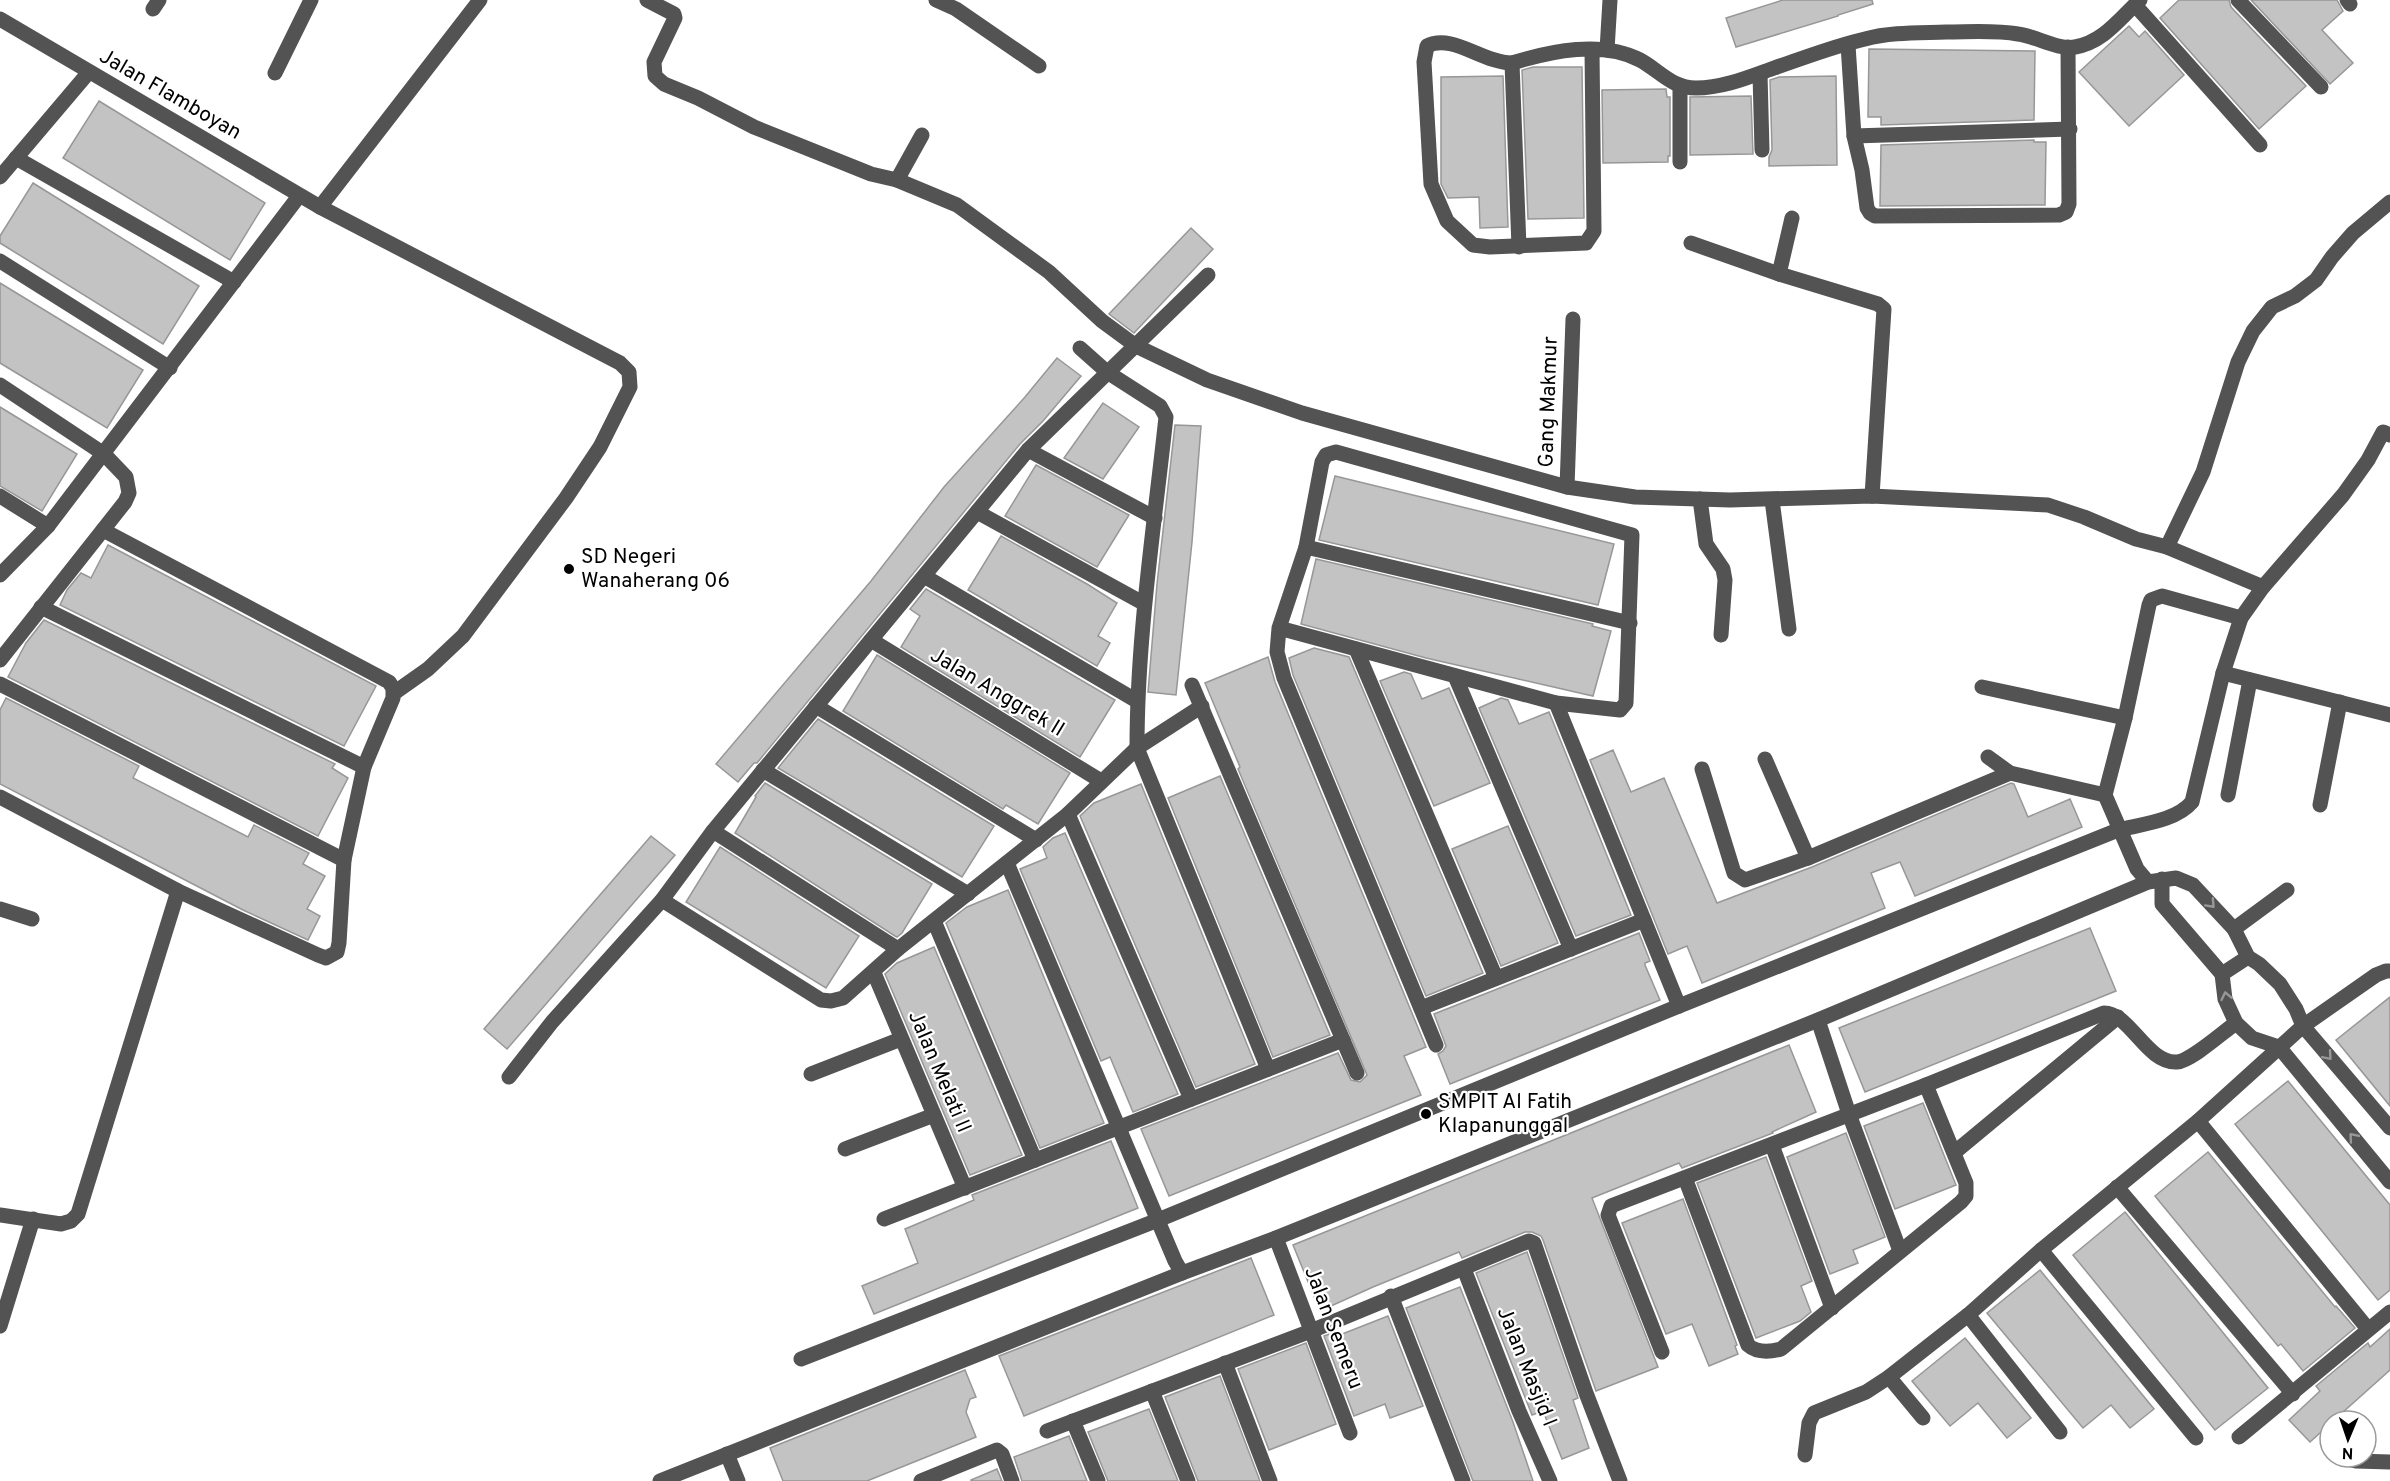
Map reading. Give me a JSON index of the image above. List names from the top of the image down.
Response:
{
  "streets": {
    "street": [
      "Jalan Flamboyan",
      "Gang Makmur",
      "Jalan Anggrek II",
      "Jalan Melati II",
      "Jalan Semeru",
      "Jalan Masjid I"
    ]
  },
  "places": ["SD Negeri Wanaherang 06", "SMPIT Al Fatih Klapanunggal"],
  "north": "bottom"
}
